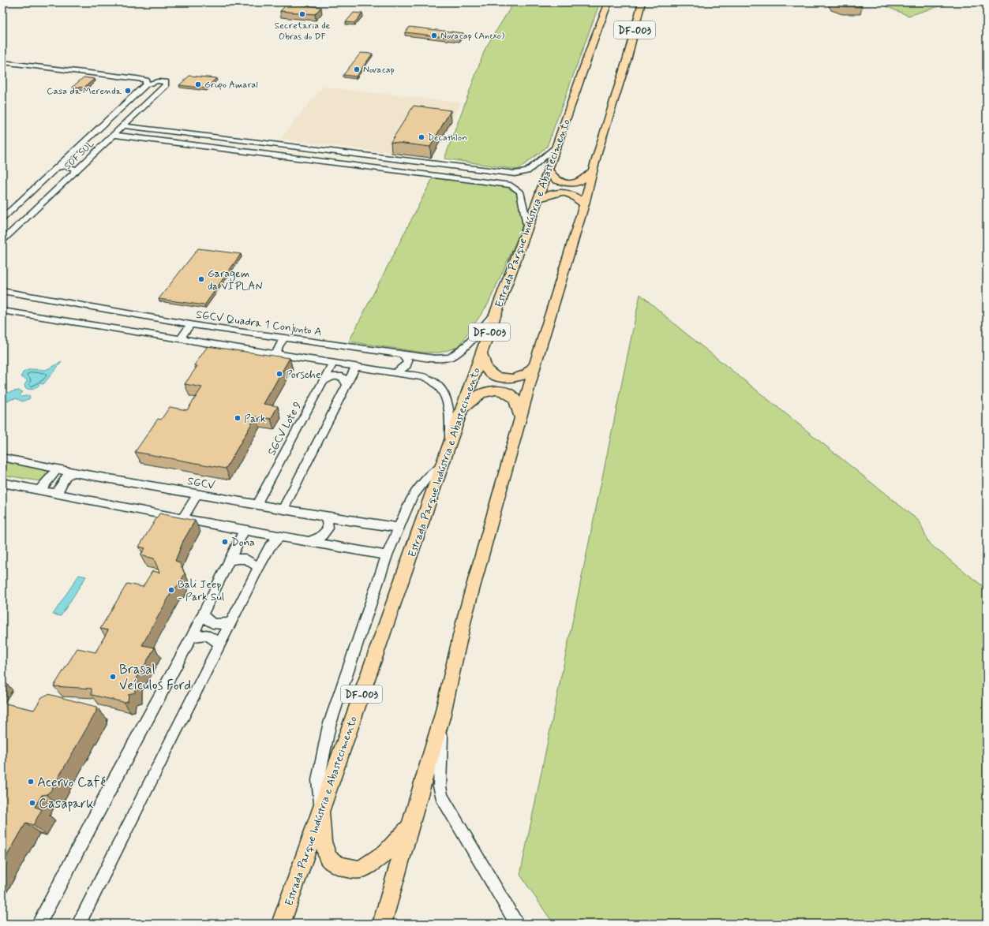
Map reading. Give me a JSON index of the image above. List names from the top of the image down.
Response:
{
  "streets": {
    "highway": ["DF-003", "Estrada Parque Indústria e Abastecimento"],
    "street": [
      "SOF SUL",
      "SGCV Quadra 1 Conjunto A",
      "SGCV Lote 9",
      "SGCV"
    ]
  },
  "crossings": [
    ["Estrada Parque Indústria e Abastecimento", "SGCV Quadra 1 Conjunto A"],
    ["SGCV Lote 9", "SGCV"]
  ],
  "places": [
    "Secretaria de Obras do DF",
    "Novacap (Anexo)",
    "Novacap",
    "Grupo Amaral",
    "Casa da Merenda",
    "Decathlon",
    "Garagem da VIPLAN",
    "Porsche",
    "Park",
    "Dona",
    "Bali Jeep - Park Sul",
    "Brasal Veículos Ford",
    "Acervo Café",
    "Casapark"
  ]
}
